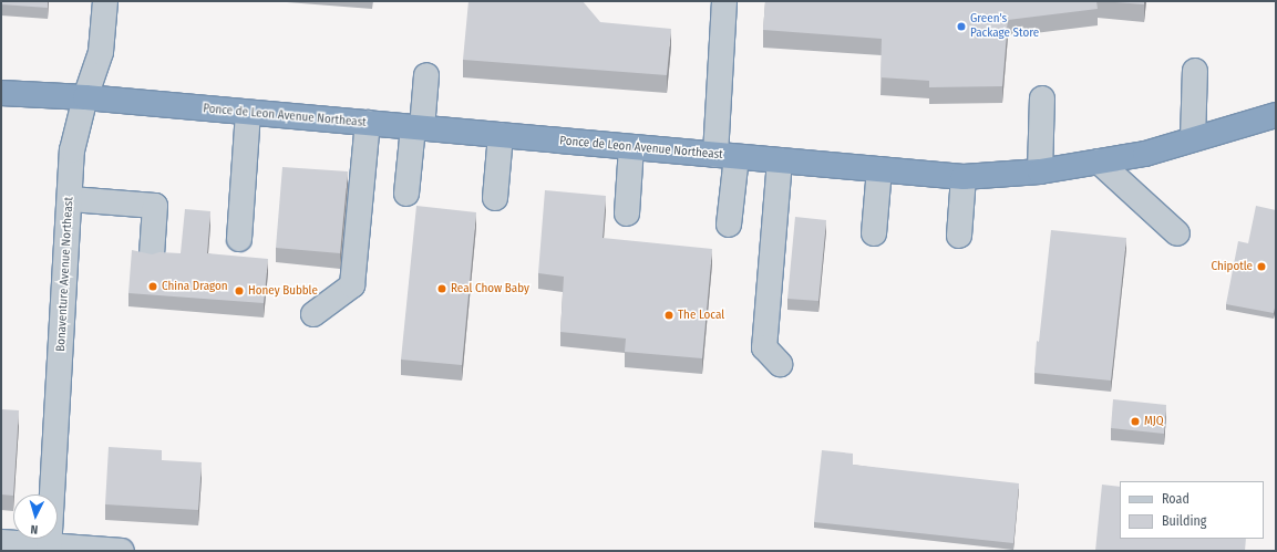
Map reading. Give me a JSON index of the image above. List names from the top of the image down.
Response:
{
  "streets": {
    "highway": ["Ponce de Leon Avenue Northeast"],
    "street": ["Bonaventure Avenue Northeast"]
  },
  "crossings": [
    ["Ponce de Leon Avenue Northeast", "Bonaventure Avenue Northeast"]
  ],
  "places": [
    "Green's Package Store",
    "Chipotle",
    "China Dragon",
    "Real Chow Baby",
    "Honey Bubble",
    "The Local",
    "MJQ"
  ],
  "legend": ["Road", "Building"],
  "north": "bottom"
}
